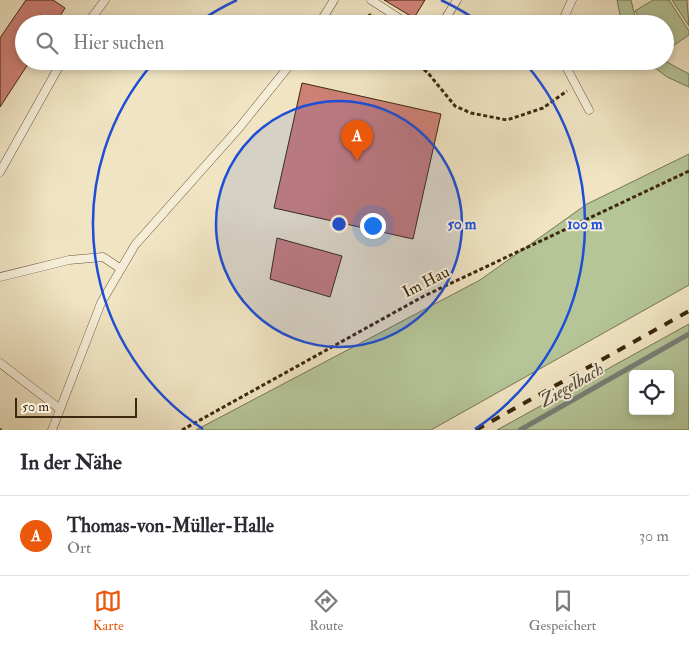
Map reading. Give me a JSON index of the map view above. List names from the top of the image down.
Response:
{
  "streets": {
    "path": ["Im Hau"]
  },
  "water": ["Ziegelbach"],
  "scale_bar": "50 m",
  "page": {
    "search": "Hier suchen",
    "pins": "A",
    "scale": "50 m",
    "heading": "In der Nähe",
    "list": [
      {
        "mark": "A",
        "name": "Thomas-von-Müller-Halle",
        "note": "Ort",
        "value": "30 m"
      }
    ],
    "nav": ["Karte", "Route", "Gespeichert"]
  },
  "rings": ["50 m", "100 m"]
}
